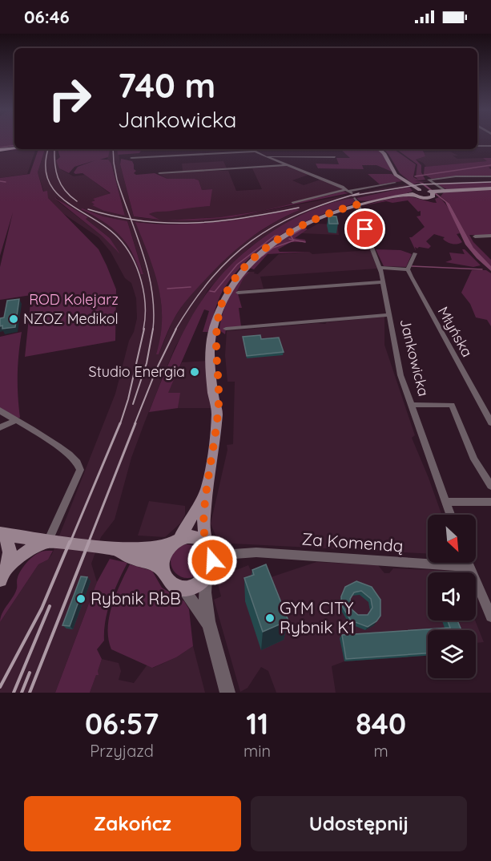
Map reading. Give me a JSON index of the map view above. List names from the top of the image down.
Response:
{
  "streets": {
    "street": ["Młyńska", "Jankowicka", "Za Komendą"]
  },
  "parks": ["ROD Kolejarz"],
  "places": [
    "NZOZ Medikol",
    "Studio Energia",
    "Rybnik RbB",
    "GYM CITY Rybnik K1"
  ],
  "north": "bottom right",
  "page": {
    "status": "06:46",
    "turn": ["740 m", "Jankowicka"],
    "eta": [
      "06:57",
      "Przyjazd",
      "11",
      "min",
      "840",
      "m"
    ],
    "buttons": ["Zakończ", "Udostępnij"]
  }
}
